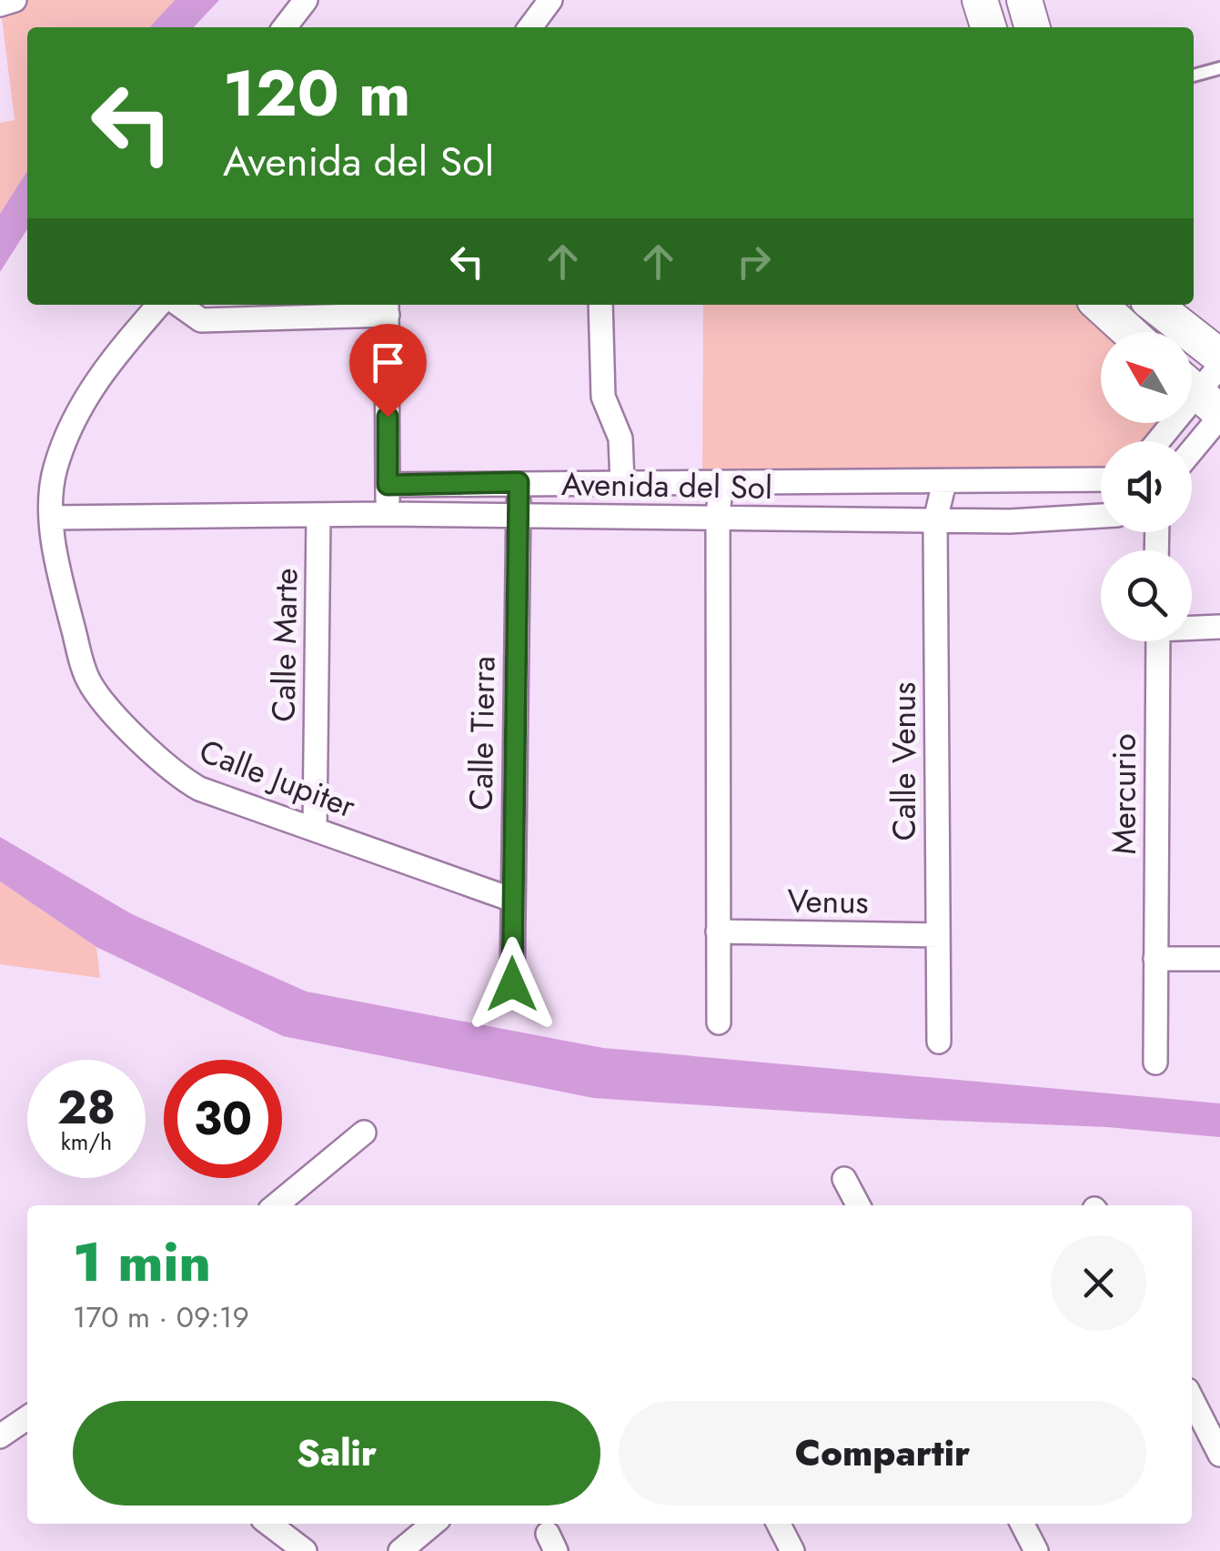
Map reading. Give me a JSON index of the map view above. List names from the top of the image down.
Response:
{
  "streets": {
    "street": [
      "Avenida del Sol",
      "Calle Marte",
      "Calle Tierra",
      "Calle Venus",
      "Calle Jupiter",
      "Mercurio",
      "Venus"
    ]
  },
  "crossings": [
    ["Avenida del Sol", "Calle Marte"],
    ["Avenida del Sol", "Calle Tierra"],
    ["Avenida del Sol", "Calle Venus"],
    ["Avenida del Sol", "Calle Jupiter"],
    ["Calle Marte", "Calle Jupiter"],
    ["Calle Tierra", "Calle Jupiter"],
    ["Calle Venus", "Venus"]
  ],
  "north": "top left",
  "page": {
    "turn": ["120 m", "Avenida del Sol"],
    "speed": "28 km/h",
    "limit": "30",
    "heading": ["1 min", "170 m · 09:19"],
    "buttons": ["Salir", "Compartir"]
  }
}
